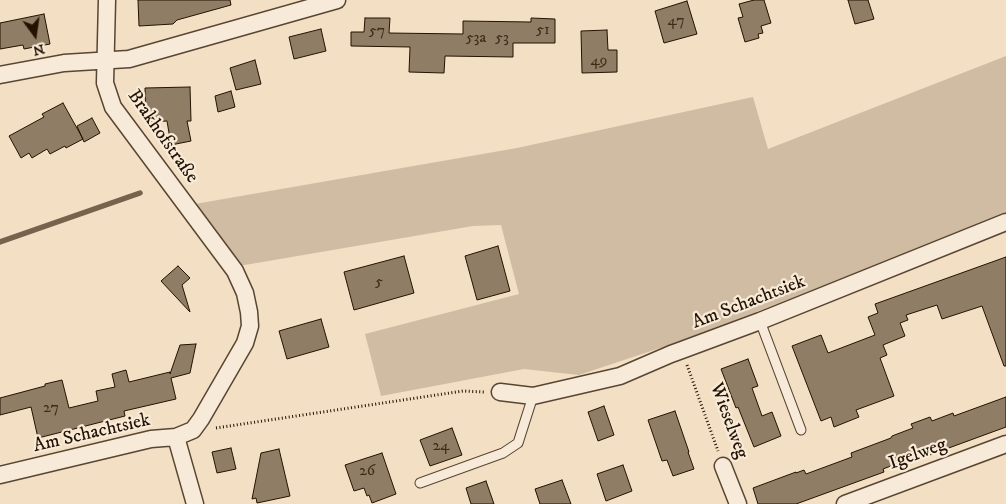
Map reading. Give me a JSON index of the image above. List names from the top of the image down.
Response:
{
  "streets": {
    "street": [
      "Brakhofstraße",
      "Am Schachtsiek",
      "Wieselweg",
      "Igelweg"
    ]
  },
  "crossings": [
    ["Brakhofstraße", "Am Schachtsiek"],
    ["Am Schachtsiek", "Wieselweg"]
  ],
  "house_numbers": [
    "47",
    "51",
    "57",
    "53a",
    "53",
    "49",
    "5",
    "27",
    "24",
    "26"
  ],
  "north": "bottom"
}
